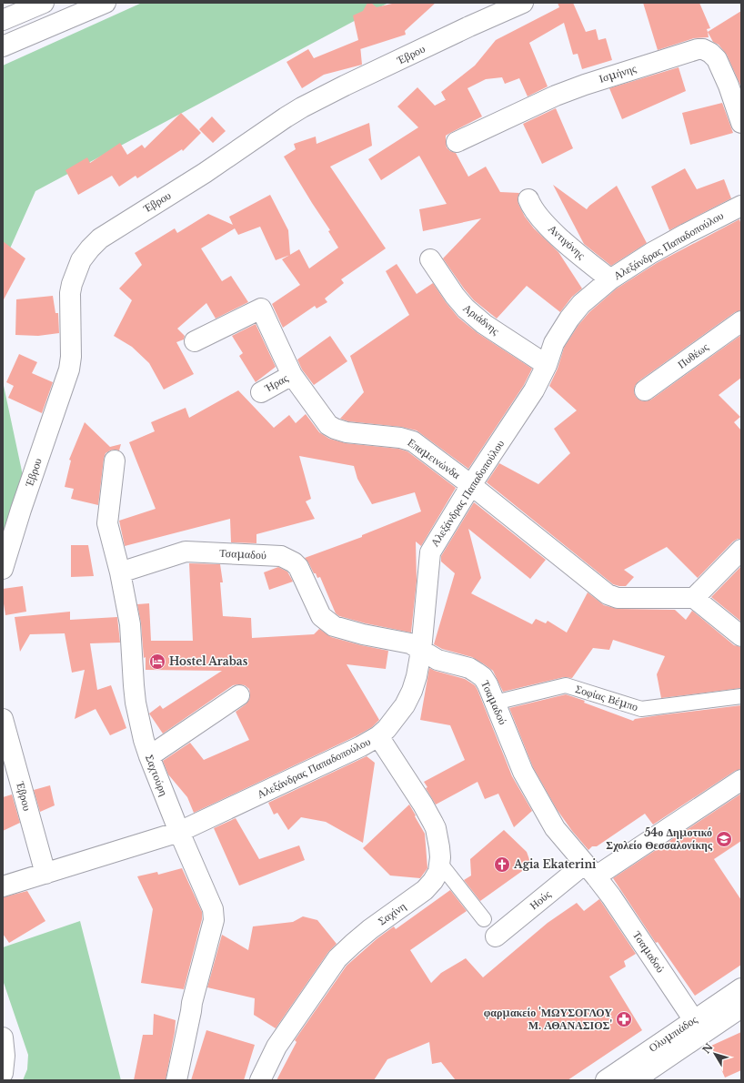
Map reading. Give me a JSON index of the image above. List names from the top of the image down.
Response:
{
  "streets": {
    "street": [
      "Έβρου",
      "Ισμήνης",
      "Αντιγόνης",
      "Αλεξάνδρας Παπαδοπούλου",
      "Αριάδνης",
      "Πυθέως",
      "Ήρας",
      "Επαμεινώνδα",
      "Τσαμαδού",
      "Σοφίας Βέμπο",
      "Σαχτούρη",
      "Ηούς",
      "Σαχίνη",
      "Ολυμπιάδος"
    ]
  },
  "crossings": [
    ["Έβρου", "Αλεξάνδρας Παπαδοπούλου"],
    ["Αντιγόνης", "Αλεξάνδρας Παπαδοπούλου"],
    ["Αλεξάνδρας Παπαδοπούλου", "Αριάδνης"],
    ["Αλεξάνδρας Παπαδοπούλου", "Επαμεινώνδα"],
    ["Αλεξάνδρας Παπαδοπούλου", "Τσαμαδού"],
    ["Αλεξάνδρας Παπαδοπούλου", "Σαχτούρη"],
    ["Αλεξάνδρας Παπαδοπούλου", "Σαχίνη"],
    ["Ήρας", "Επαμεινώνδα"],
    ["Τσαμαδού", "Σοφίας Βέμπο"],
    ["Τσαμαδού", "Σαχτούρη"],
    ["Τσαμαδού", "Ηούς"],
    ["Τσαμαδού", "Ολυμπιάδος"]
  ],
  "places": {
    "hotel": ["Hostel Arabas"],
    "school or university": ["54ο Δημοτικό Σχολείο Θεσσαλονίκης"],
    "church": ["Agia Ekaterini"],
    "pharmacy": ["φαρμακείο 'ΜΩΥΣΟΓΛΟΥ Μ. ΑΘΑΝΑΣΙΟΣ'"]
  },
  "north": "top left"
}
